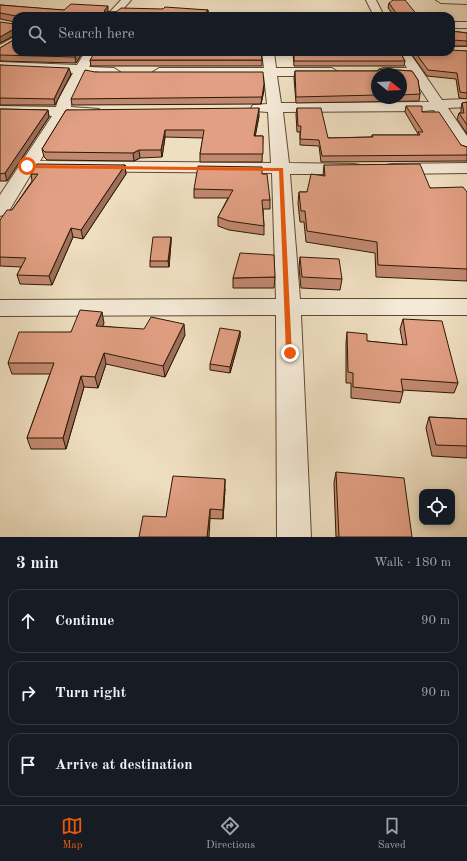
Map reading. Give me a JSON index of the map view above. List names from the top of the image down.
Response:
{
  "north": "right",
  "page": {
    "search": "Search here",
    "heading": ["3 min", "Walk · 180 m"],
    "list": [
      ["Continue", "90 m"],
      ["Turn right", "90 m"],
      "Arrive at destination"
    ],
    "nav": ["Map", "Directions", "Saved"]
  }
}
